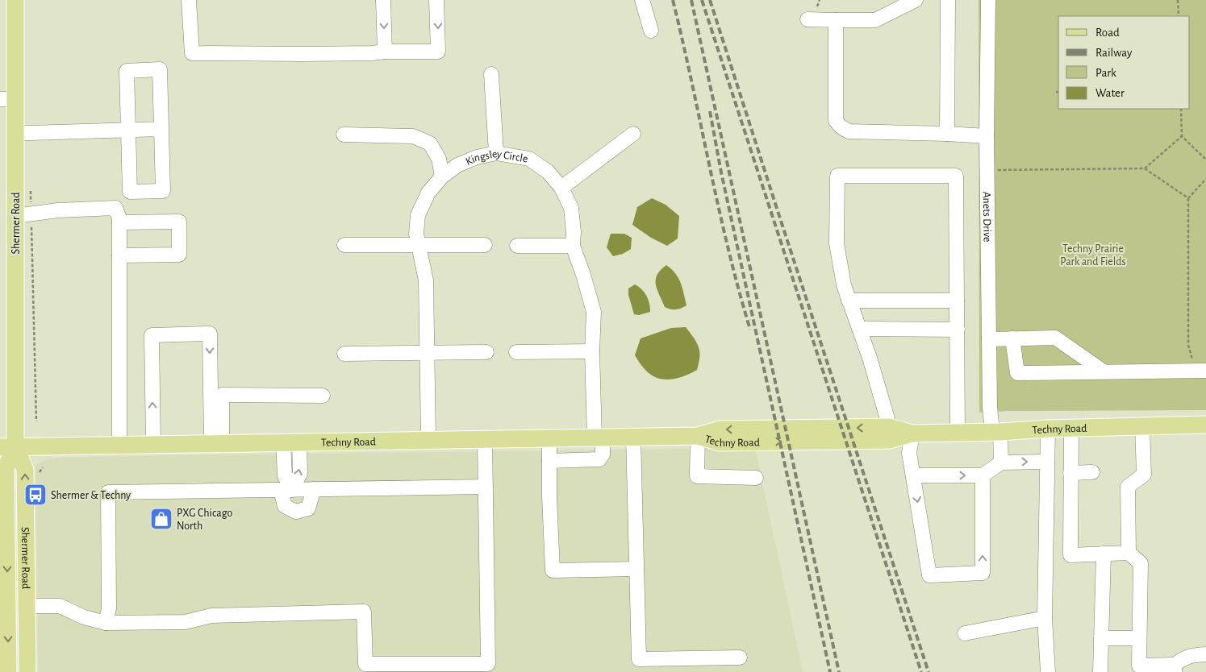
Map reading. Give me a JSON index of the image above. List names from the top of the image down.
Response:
{
  "streets": {
    "main road": ["Shermer Road", "Techny Road"],
    "street": ["Kingsley Circle", "Anets Drive"]
  },
  "crossings": [
    ["Kingsley Circle", "Techny Road"],
    ["Anets Drive", "Techny Road"],
    ["Shermer Road", "Techny Road"]
  ],
  "parks": ["Techny Prairie Park and Fields"],
  "places": {
    "bus stop": ["Shermer & Techny"],
    "shop": ["PXG Chicago North"]
  },
  "legend": [
    "Road",
    "Railway",
    "Park",
    "Water"
  ]
}
